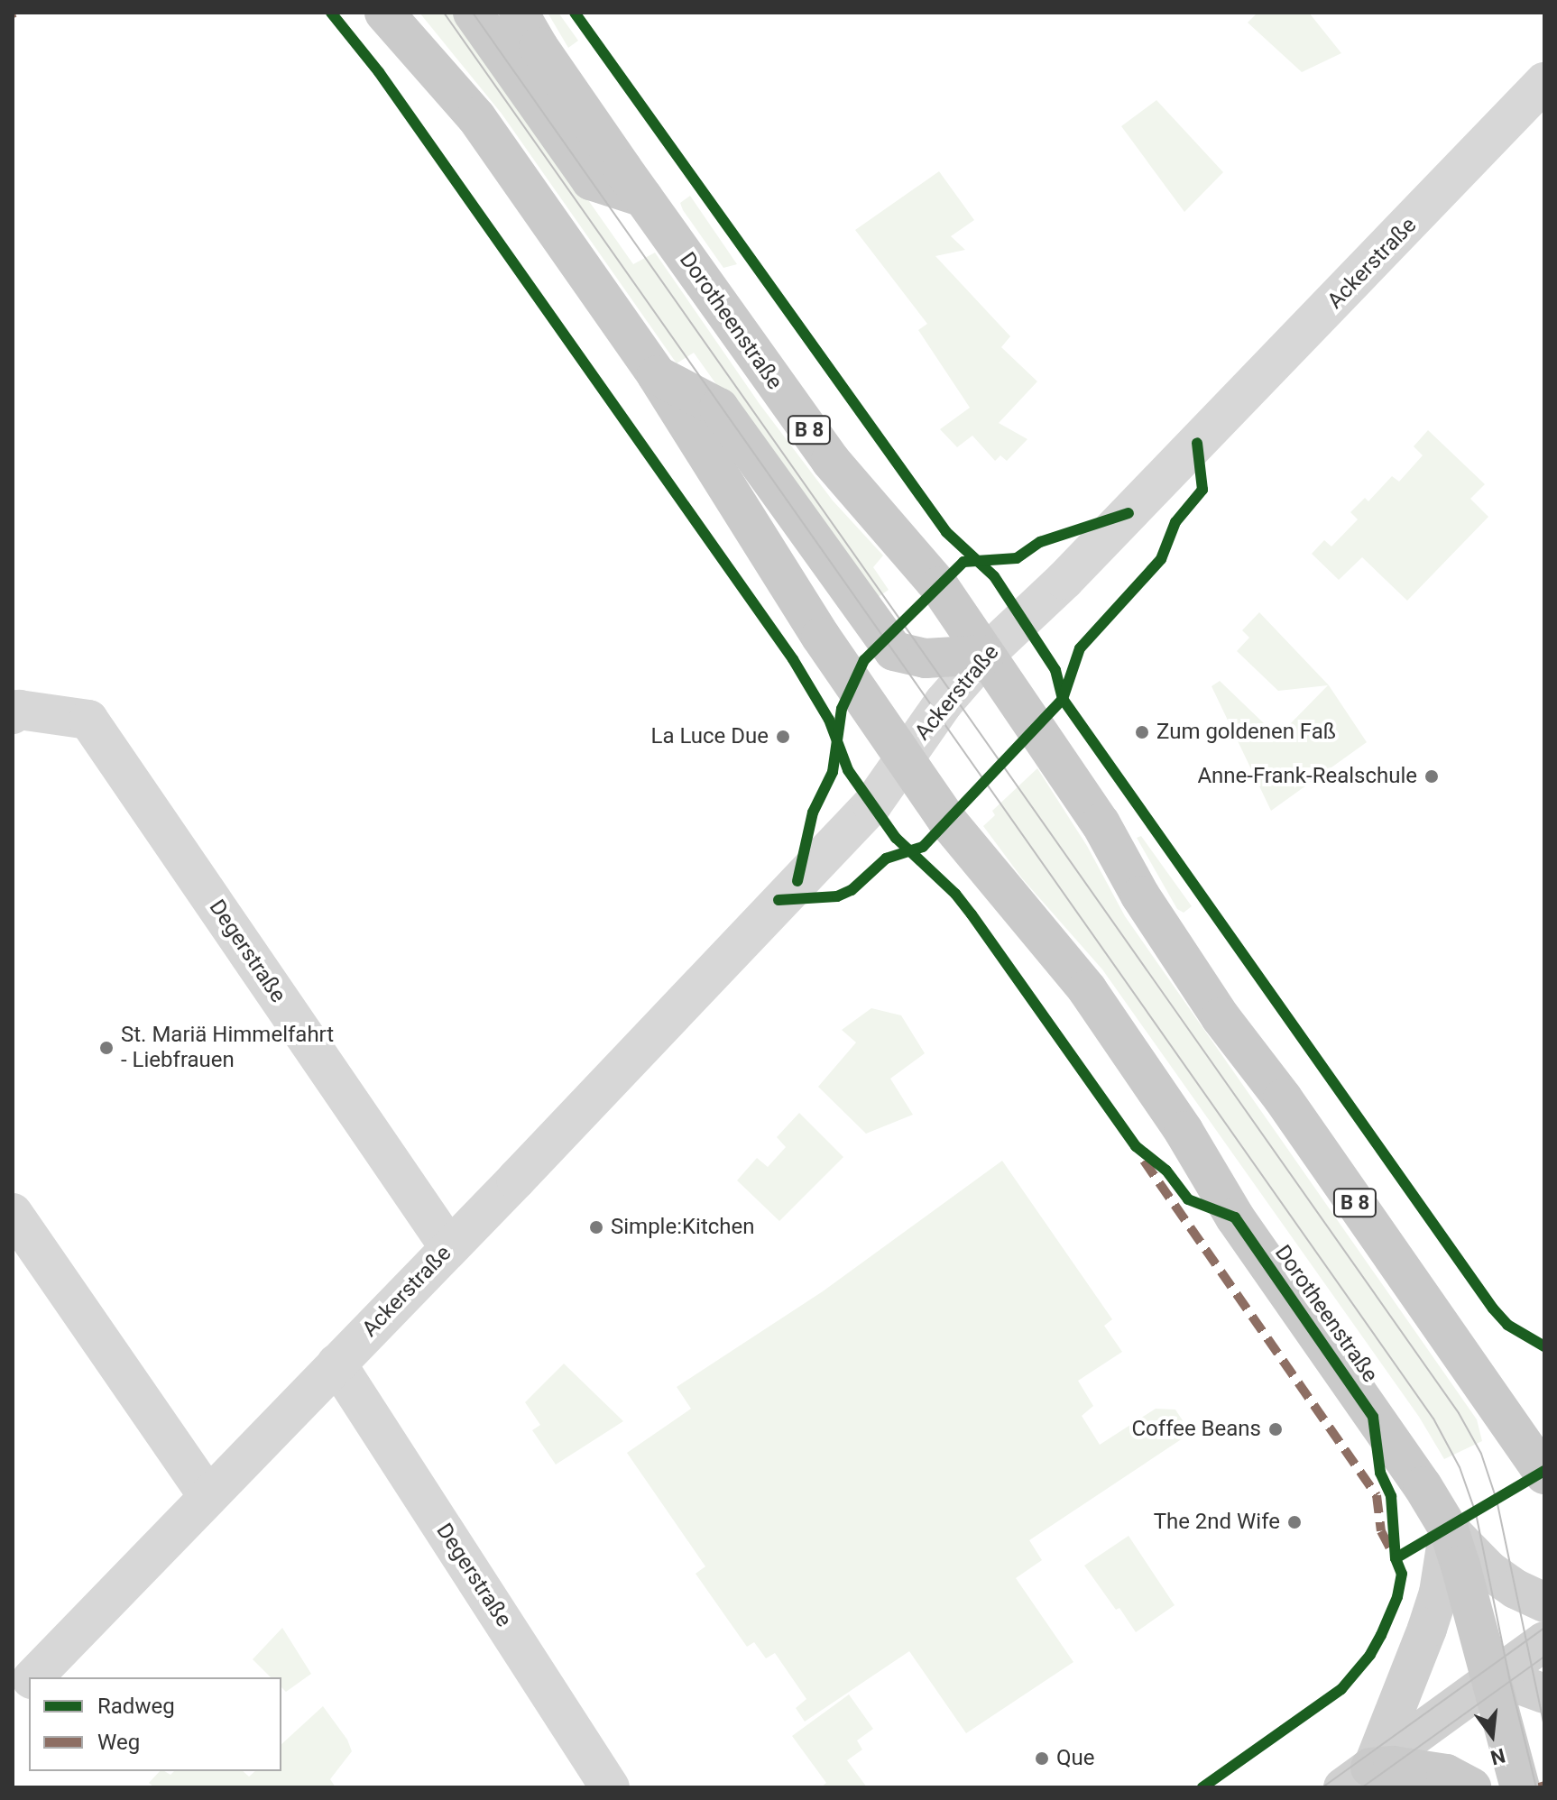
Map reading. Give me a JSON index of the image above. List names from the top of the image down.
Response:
{
  "streets": {
    "main road": ["Dorotheenstraße", "B 8"],
    "street": ["Ackerstraße", "Degerstraße"]
  },
  "crossings": [
    ["Ackerstraße", "Dorotheenstraße"],
    ["Ackerstraße", "Degerstraße"]
  ],
  "places": [
    "Zum goldenen Faß",
    "La Luce Due",
    "Anne-Frank-Realschule",
    "St. Mariä Himmelfahrt - Liebfrauen",
    "Simple:Kitchen",
    "Coffee Beans",
    "The 2nd Wife",
    "Que"
  ],
  "legend": ["Radweg", "Weg"],
  "north": "bottom"
}
